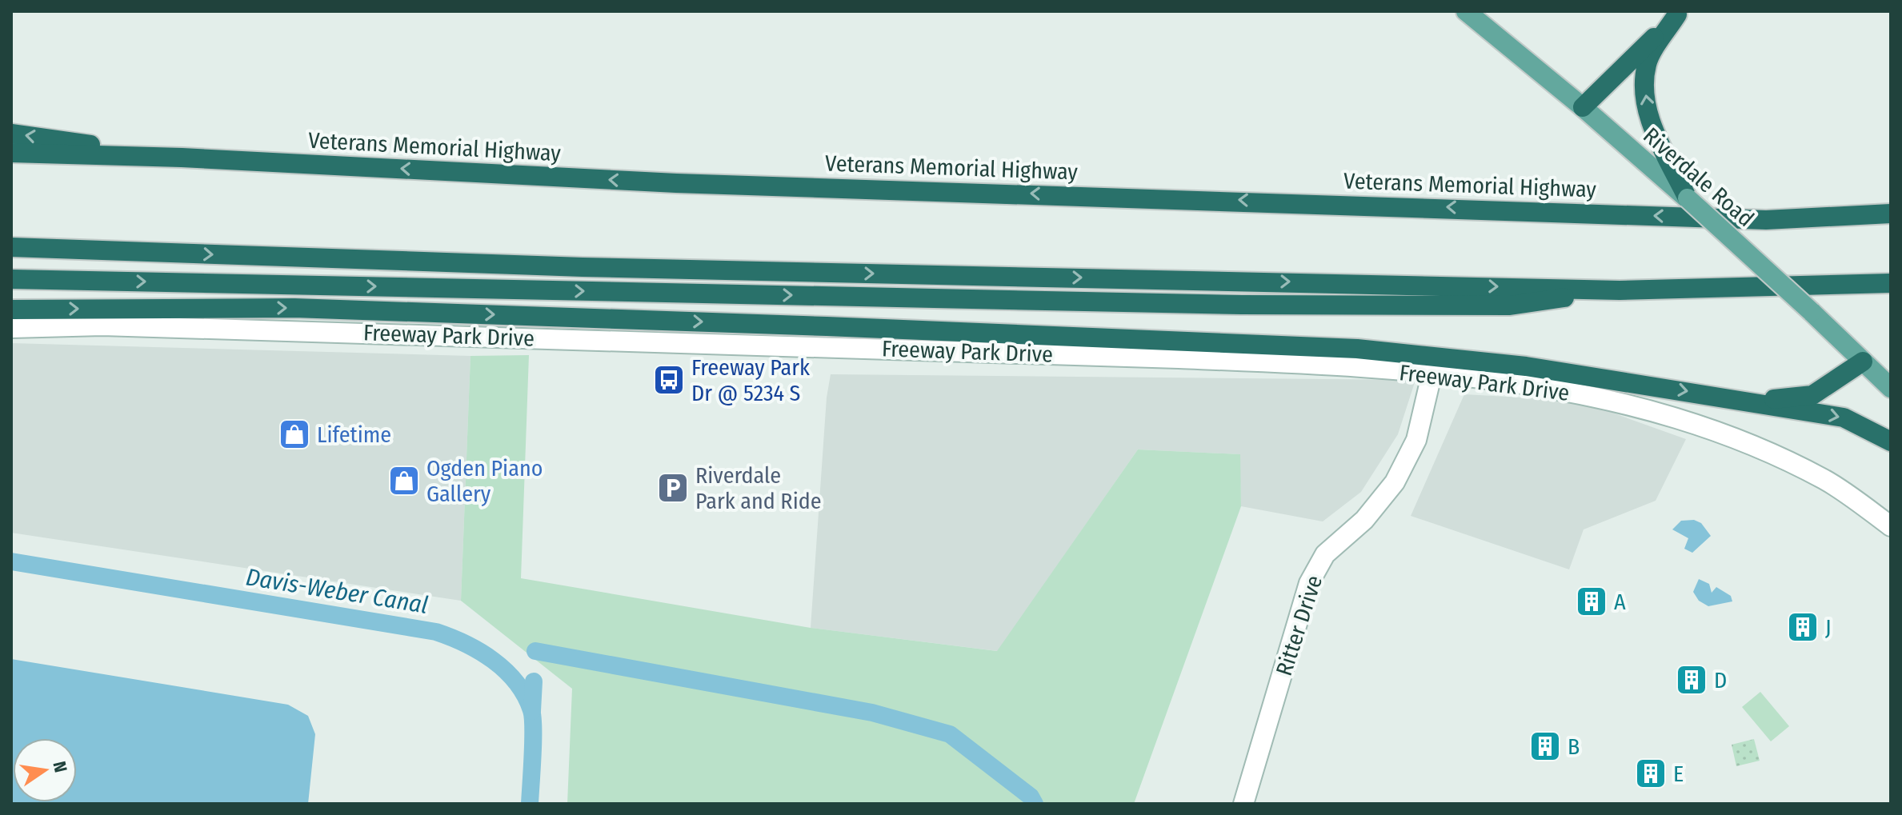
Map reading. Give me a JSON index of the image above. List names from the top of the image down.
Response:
{
  "streets": {
    "highway": ["Veterans Memorial Highway"],
    "main road": ["Riverdale Road"],
    "street": ["Freeway Park Drive", "Ritter Drive"]
  },
  "crossings": [
    ["Freeway Park Drive", "Ritter Drive"]
  ],
  "water": ["Davis-Weber Canal"],
  "places": {
    "bus stop": ["Freeway Park Dr @ 5234 S"],
    "shop": ["Lifetime", "Ogden Piano Gallery"],
    "parking": ["Riverdale Park and Ride"],
    "building": [
      "A",
      "J",
      "D",
      "B",
      "E"
    ]
  },
  "north": "right"
}
